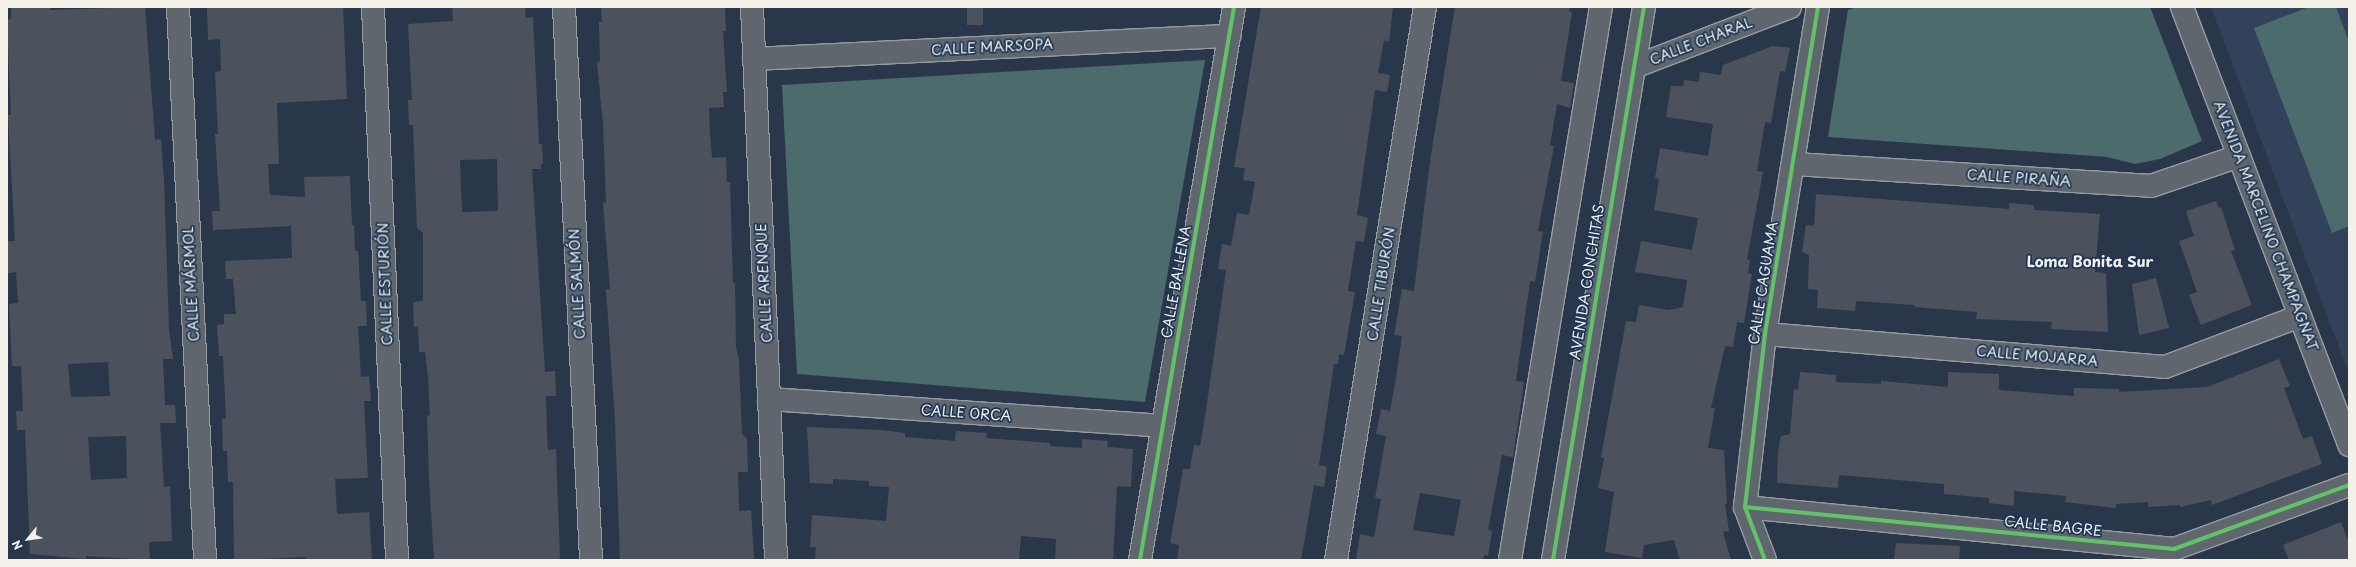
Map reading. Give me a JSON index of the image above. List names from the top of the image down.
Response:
{
  "streets": {
    "street": [
      "CALLE CHARAL",
      "CALLE MARSOPA",
      "CALLE PIRAÑA",
      "AVENIDA MARCELINO CHAMPAGNAT",
      "CALLE BALLENA",
      "AVENIDA CONCHITAS",
      "CALLE ARENQUE",
      "CALLE CAGUAMA",
      "CALLE MÁRMOL",
      "CALLE ESTURIÓN",
      "CALLE SALMÓN",
      "CALLE TIBURÓN",
      "CALLE MOJARRA",
      "CALLE ORCA",
      "CALLE BAGRE"
    ]
  },
  "crossings": [
    ["CALLE CHARAL", "AVENIDA CONCHITAS"],
    ["CALLE MARSOPA", "CALLE BALLENA"],
    ["CALLE MARSOPA", "CALLE ARENQUE"],
    ["CALLE PIRAÑA", "AVENIDA MARCELINO CHAMPAGNAT"],
    ["CALLE PIRAÑA", "CALLE CAGUAMA"],
    ["AVENIDA MARCELINO CHAMPAGNAT", "CALLE MOJARRA"],
    ["CALLE BALLENA", "CALLE ORCA"],
    ["CALLE ARENQUE", "CALLE ORCA"],
    ["CALLE CAGUAMA", "CALLE MOJARRA"],
    ["CALLE CAGUAMA", "CALLE BAGRE"]
  ],
  "districts": ["Loma Bonita Sur"],
  "north": "bottom left"
}
